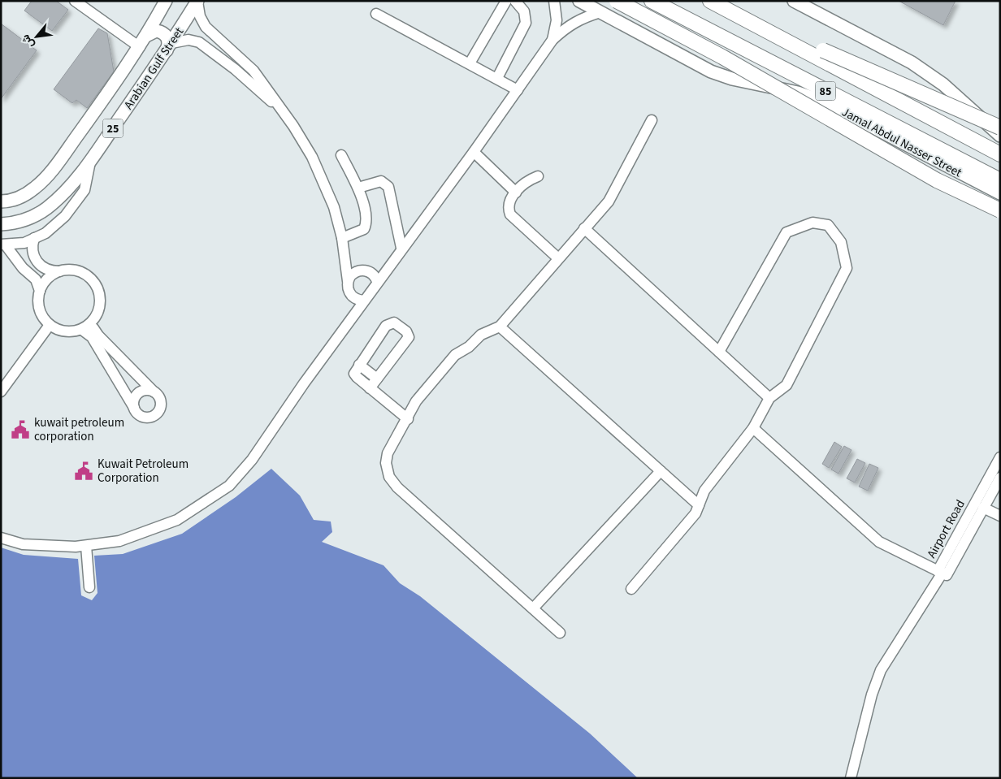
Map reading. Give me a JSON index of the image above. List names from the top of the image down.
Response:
{
  "streets": {
    "highway": ["85", "Jamal Abdul Nasser Street"],
    "main road": ["Arabian Gulf Street", "25"],
    "street": ["Airport Road"]
  },
  "places": {
    "public building": ["kuwait petroleum corporation", "Kuwait Petroleum Corporation"]
  },
  "north": "bottom left"
}
